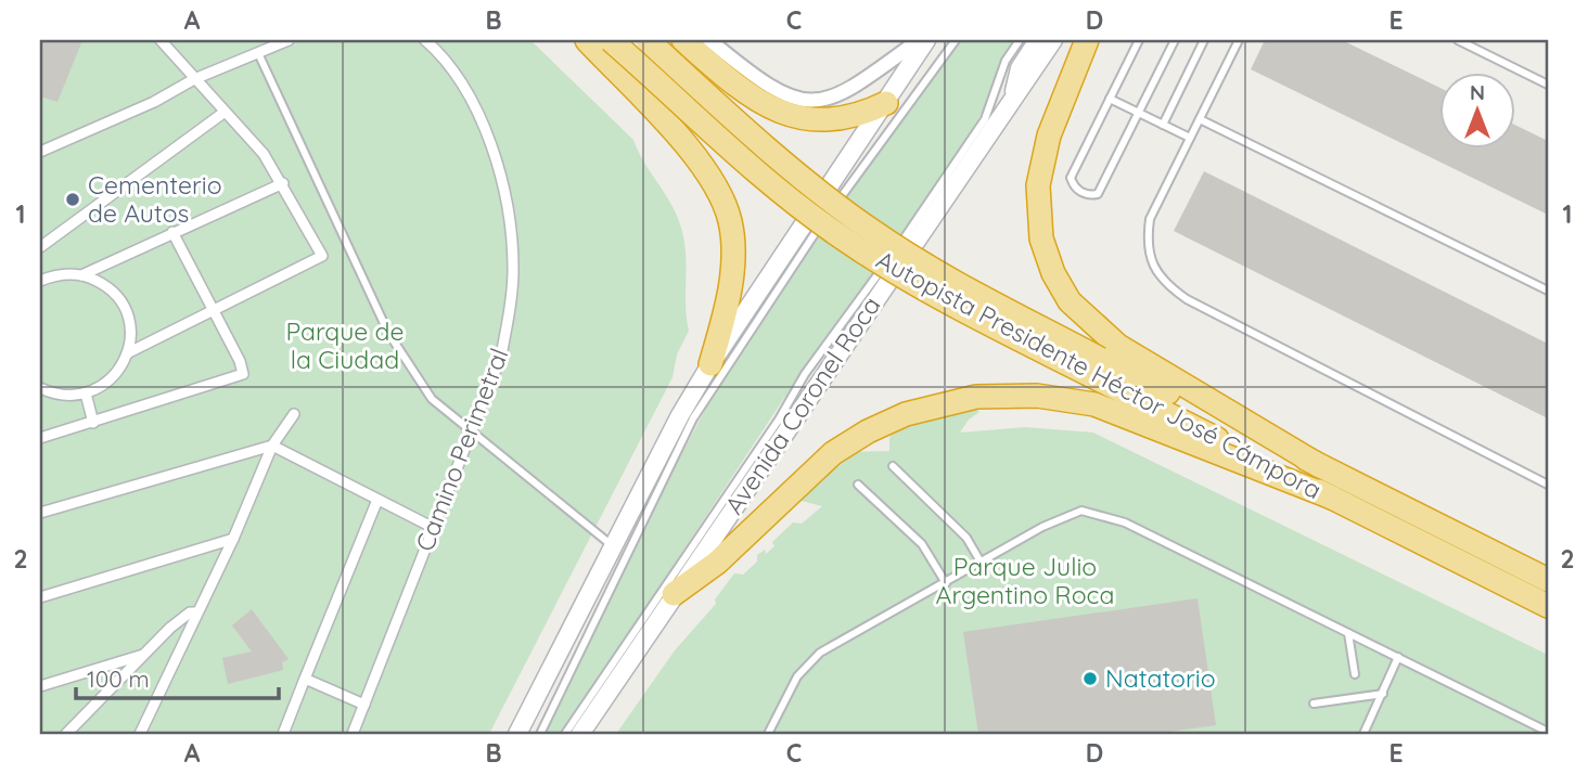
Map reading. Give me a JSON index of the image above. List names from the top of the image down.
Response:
{
  "streets": {
    "highway": ["Autopista Presidente Héctor José Cámpora"],
    "main road": ["Avenida Coronel Roca"],
    "street": ["Camino Perimetral"]
  },
  "parks": ["Parque de la Ciudad", "Parque Julio Argentino Roca"],
  "places": ["Cementerio de Autos", "Natatorio"],
  "scale_bar": "100 m",
  "north": "top",
  "grid": {
    "columns": [
      "A",
      "B",
      "C",
      "D",
      "E"
    ],
    "rows": ["1", "2"]
  }
}
